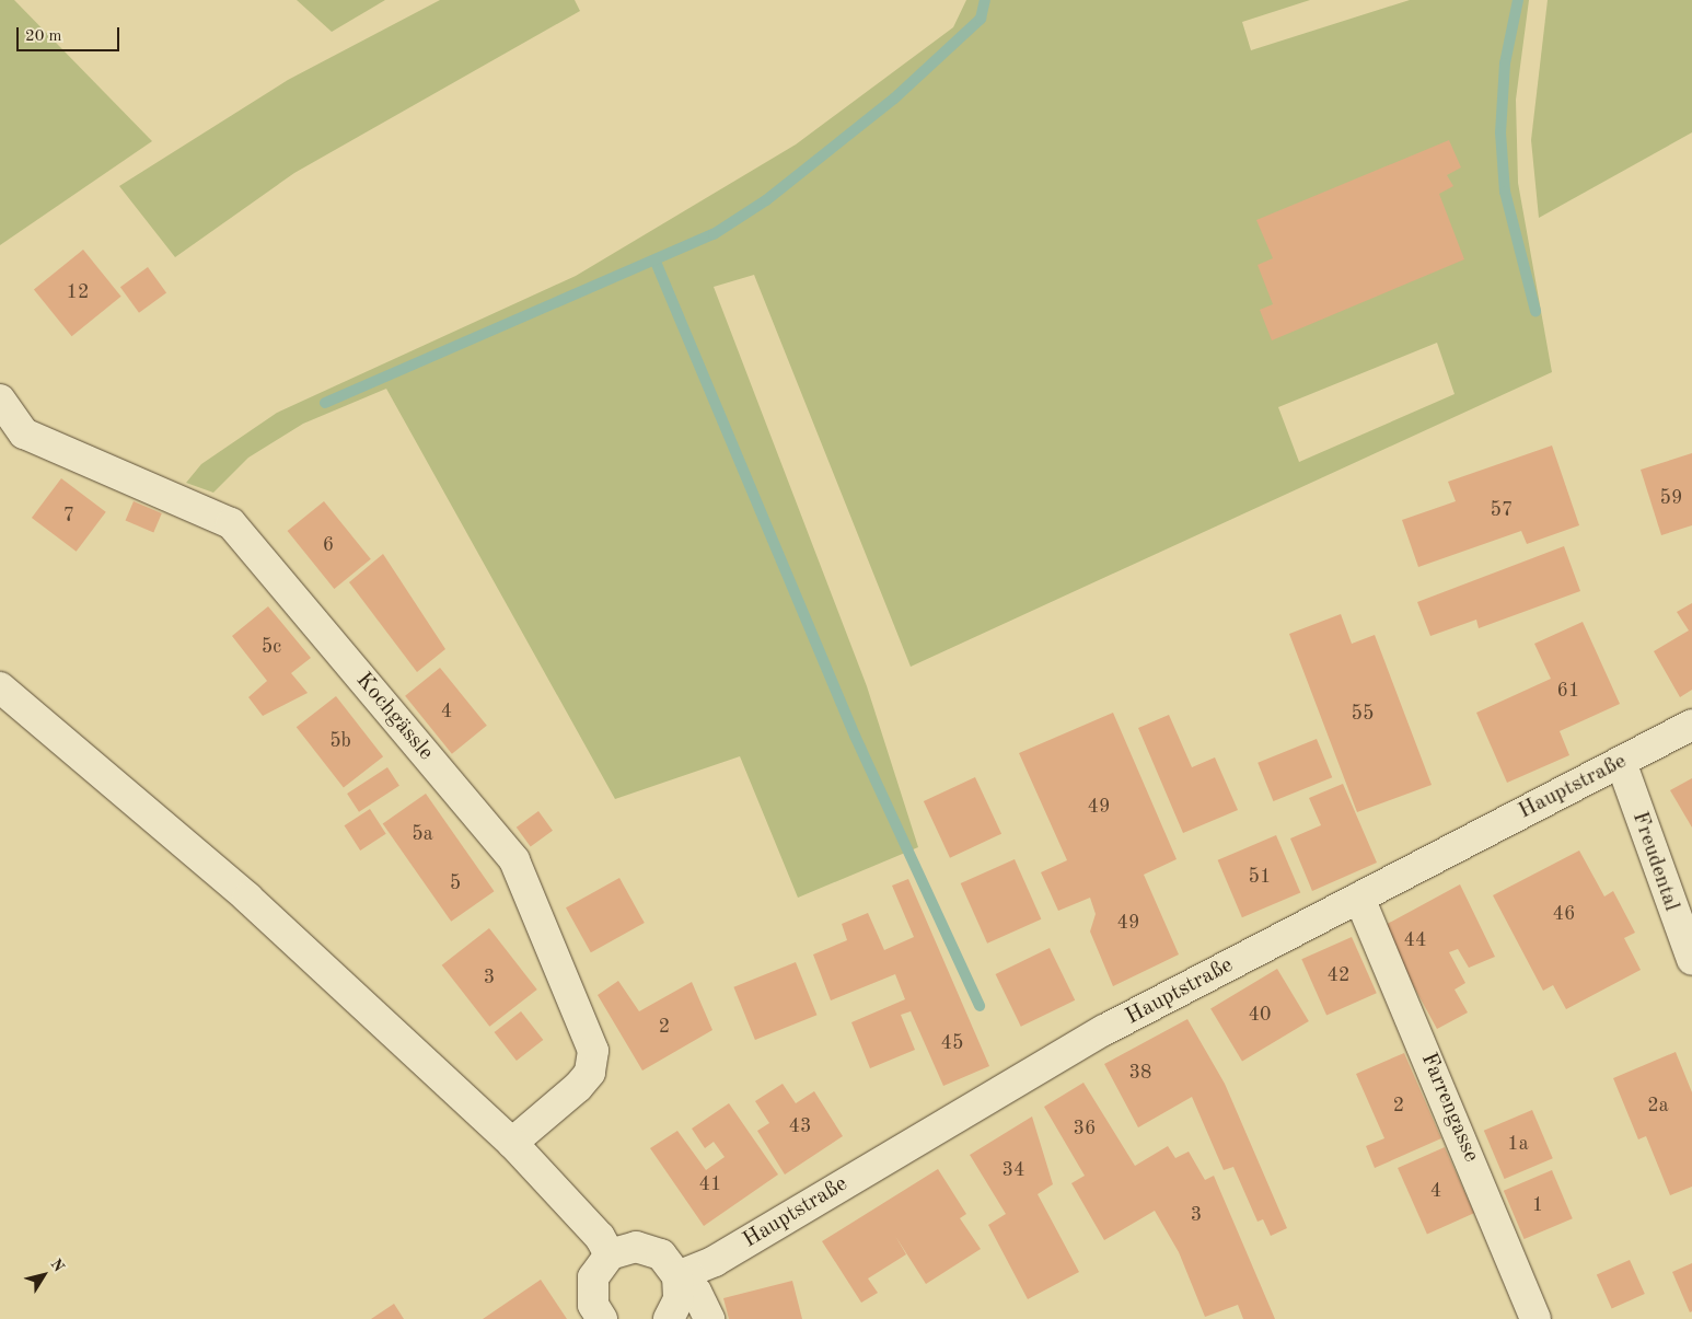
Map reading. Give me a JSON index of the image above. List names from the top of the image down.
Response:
{
  "streets": {
    "street": [
      "Kochgässle",
      "Hauptstraße",
      "Freudental",
      "Farrengasse"
    ]
  },
  "crossings": [
    ["Hauptstraße", "Freudental"],
    ["Hauptstraße", "Farrengasse"]
  ],
  "house_numbers": [
    "12",
    "59",
    "57",
    "7",
    "6",
    "5c",
    "61",
    "4",
    "55",
    "5b",
    "49",
    "5a",
    "51",
    "5",
    "46",
    "49",
    "44",
    "42",
    "3",
    "40",
    "2",
    "45",
    "38",
    "2",
    "2a",
    "43",
    "36",
    "1a",
    "34",
    "41",
    "4",
    "1",
    "3"
  ],
  "scale_bar": "20 m",
  "north": "top right"
}
